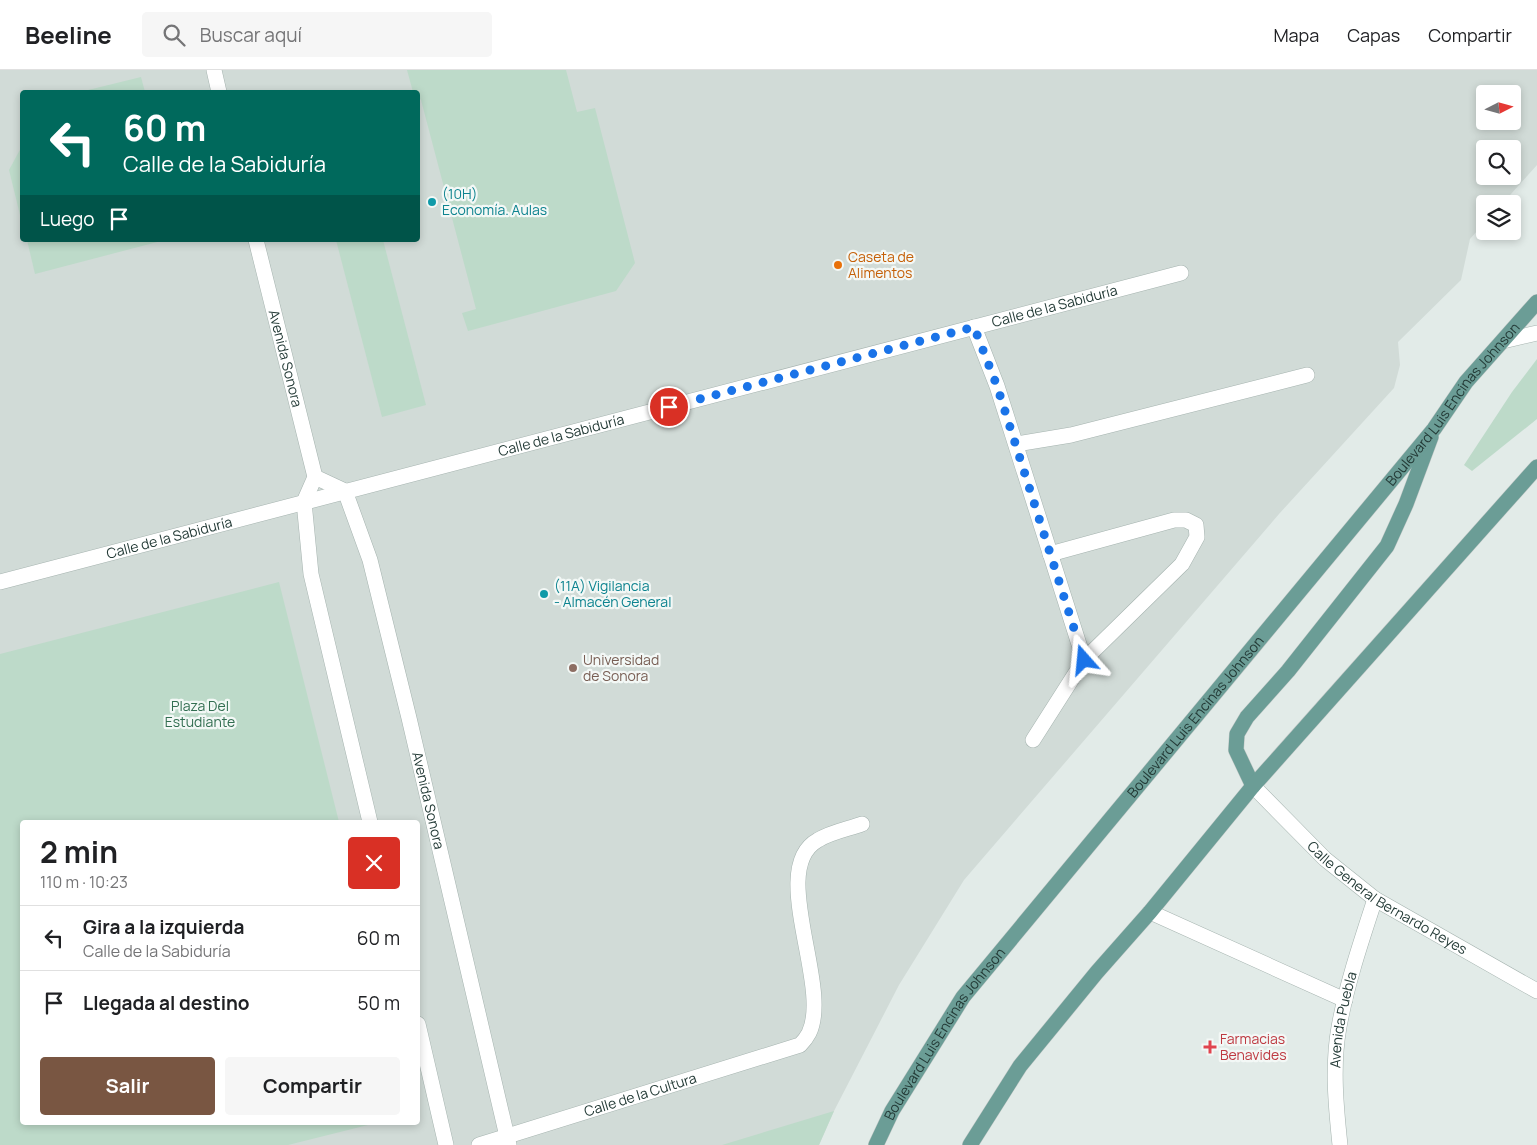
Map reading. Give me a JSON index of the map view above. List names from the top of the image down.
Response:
{
  "streets": {
    "main road": ["Boulevard Luis Encinas Johnson"],
    "street": [
      "Calle de la Sabiduría",
      "Avenida Sonora",
      "Calle General Bernardo Reyes",
      "Avenida Puebla",
      "Calle de la Cultura"
    ]
  },
  "crossings": [
    ["Calle de la Sabiduría", "Avenida Sonora"],
    ["Avenida Sonora", "Calle de la Cultura"],
    ["Calle General Bernardo Reyes", "Avenida Puebla"]
  ],
  "parks": ["Plaza Del Estudiante"],
  "places": {
    "other": [
      "(10H) Economía. Aulas",
      "Caseta de Alimentos",
      "(11A) Vigilancia - Almacén General",
      "Universidad de Sonora"
    ],
    "health": ["Farmacias Benavides"]
  },
  "north": "right",
  "page": {
    "header": "Beeline",
    "search": "Buscar aquí",
    "nav": ["Mapa", "Capas", "Compartir"],
    "turn": ["60 m", "Calle de la Sabiduría"],
    "then": "Luego",
    "heading": ["2 min", "110 m · 10:23"],
    "list": [
      {
        "name": "Gira a la izquierda",
        "note": "Calle de la Sabiduría",
        "value": "60 m"
      },
      {
        "name": "Llegada al destino",
        "value": "50 m"
      }
    ],
    "buttons": ["Salir", "Compartir"]
  }
}
